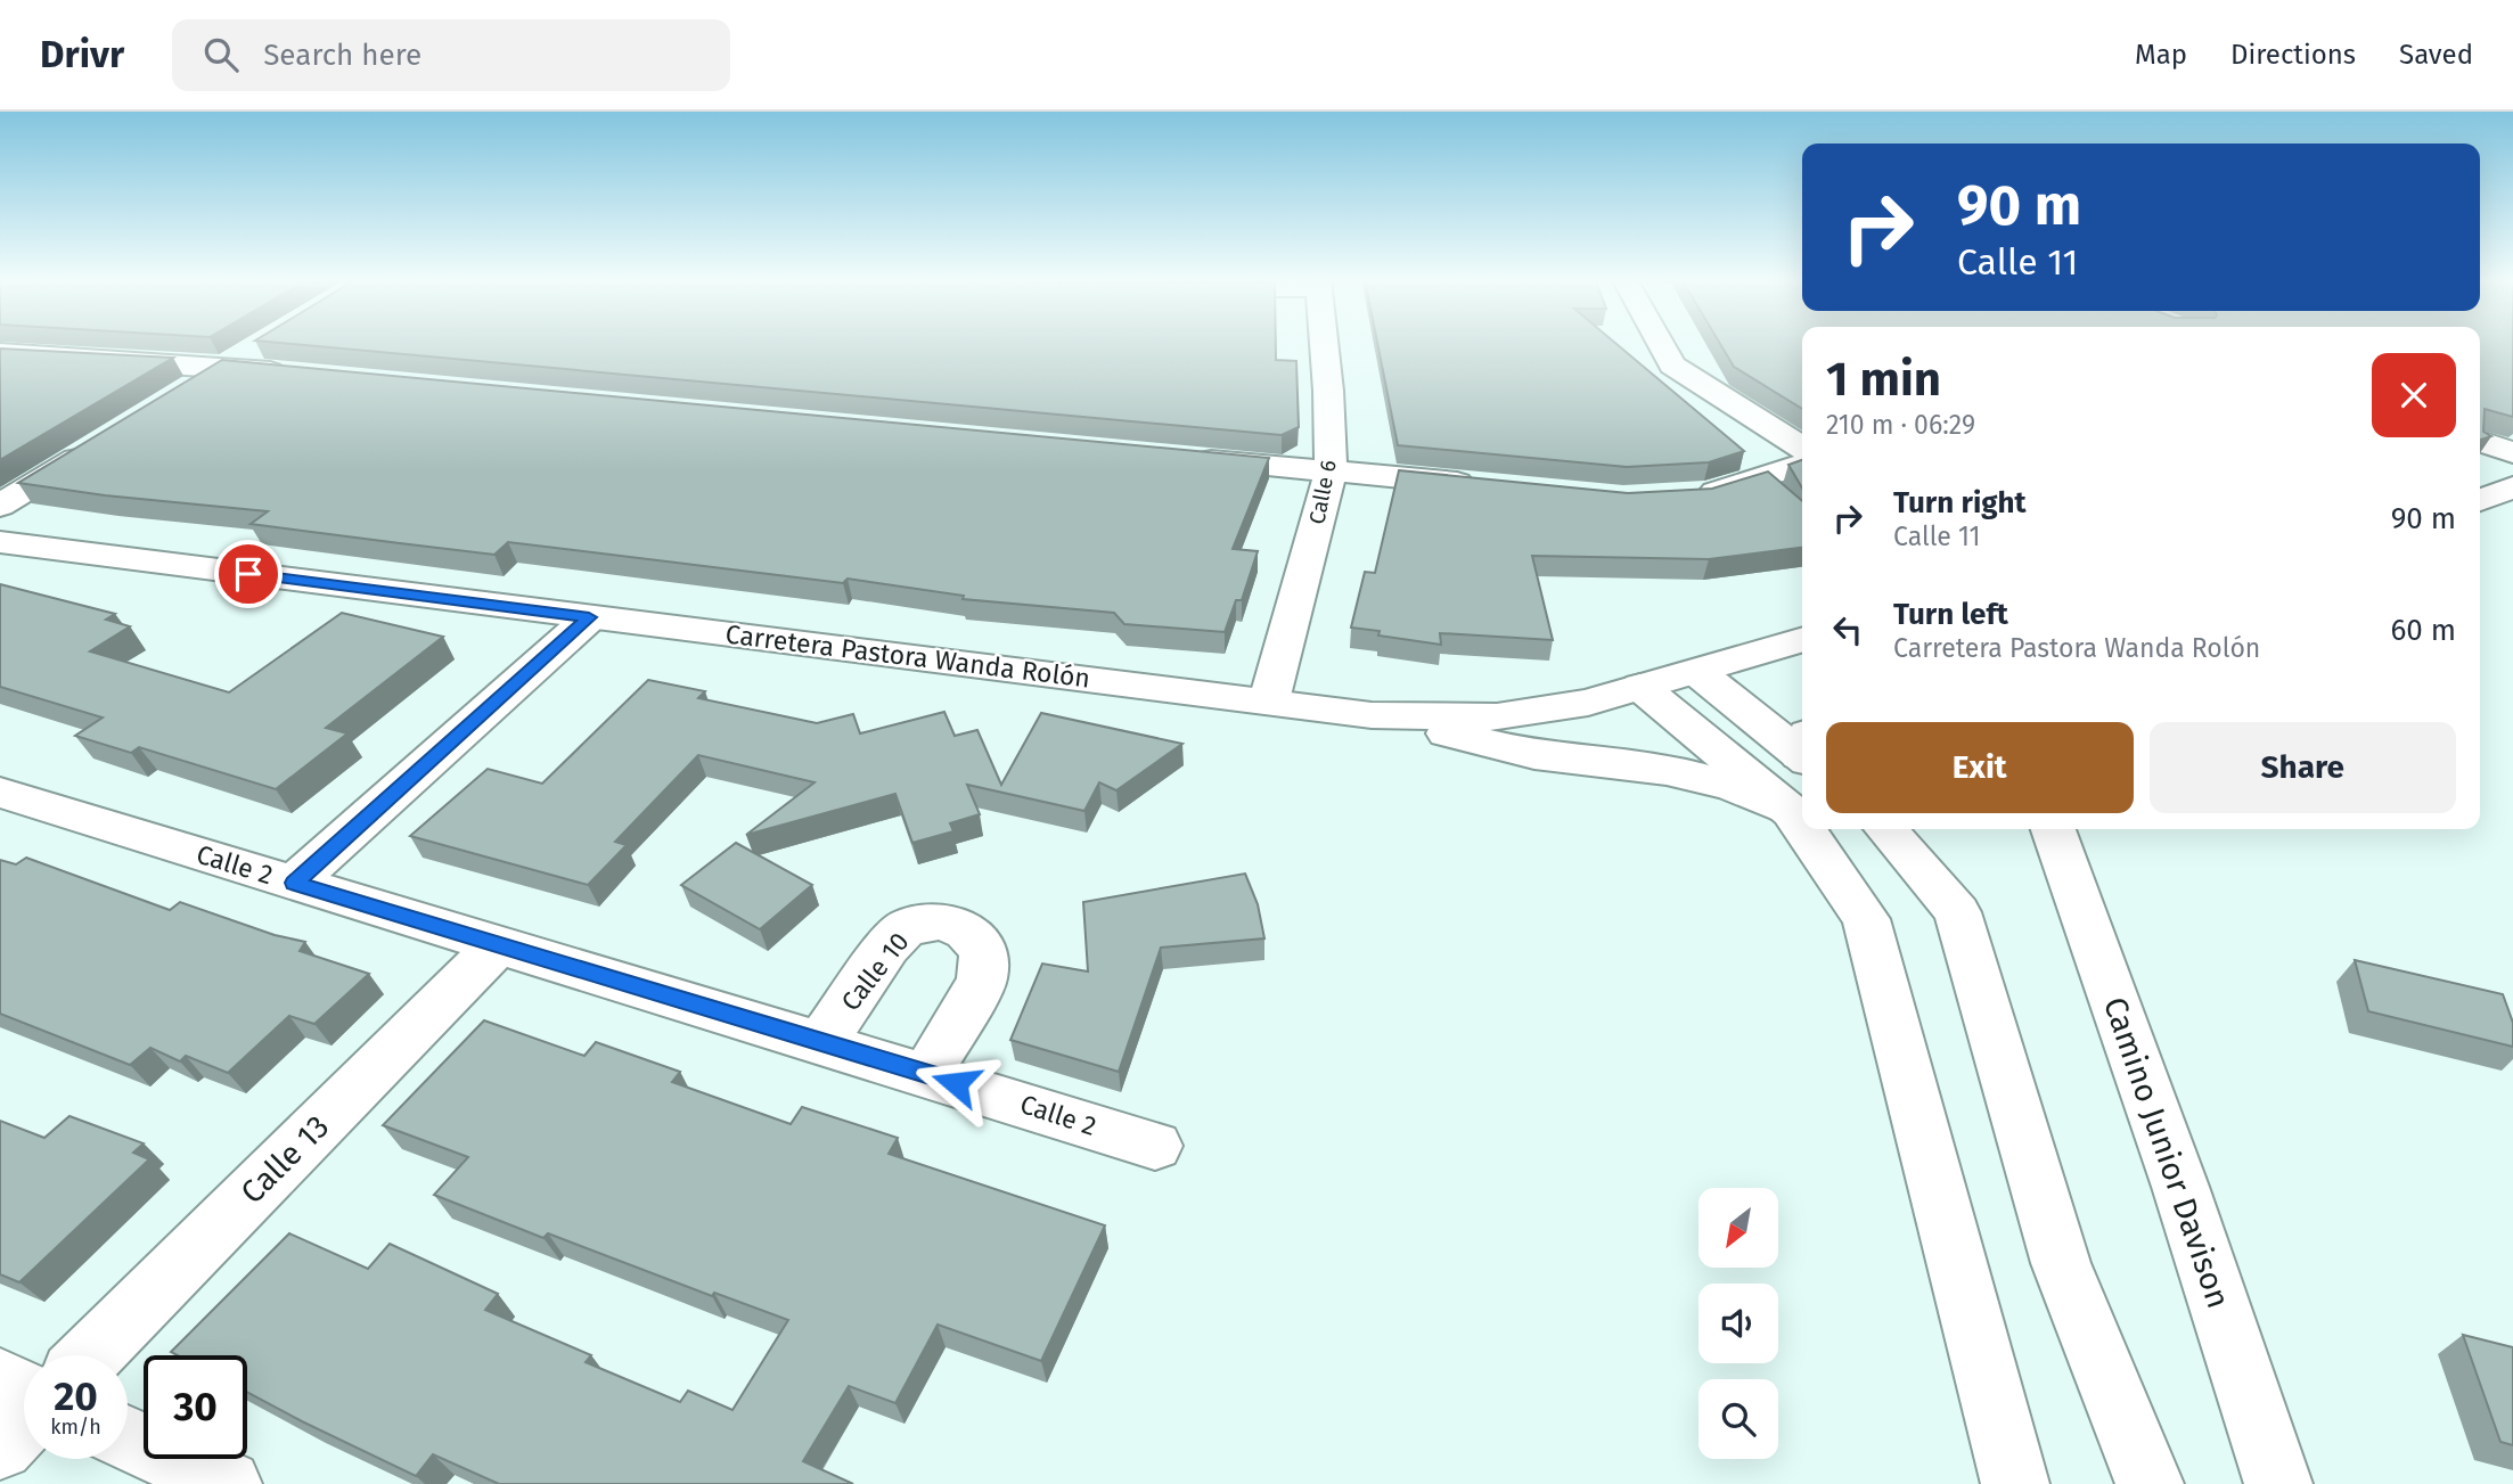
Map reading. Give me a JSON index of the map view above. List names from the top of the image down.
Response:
{
  "streets": {
    "street": [
      "Calle 6",
      "Carretera Pastora Wanda Rolón",
      "Calle 2",
      "Calle 10",
      "Camino Junior Davison",
      "Calle 13"
    ]
  },
  "crossings": [
    ["Calle 6", "Carretera Pastora Wanda Rolón"],
    ["Calle 2", "Calle 10"],
    ["Calle 2", "Calle 13"]
  ],
  "north": "bottom left",
  "page": {
    "header": "Drivr",
    "search": "Search here",
    "nav": ["Map", "Directions", "Saved"],
    "turn": ["90 m", "Calle 11"],
    "heading": ["1 min", "210 m · 06:29"],
    "list": [
      {
        "name": "Turn right",
        "note": "Calle 11",
        "value": "90 m"
      },
      {
        "name": "Turn left",
        "note": "Carretera Pastora Wanda Rolón",
        "value": "60 m"
      }
    ],
    "buttons": ["Exit", "Share"],
    "speed": "20 km/h",
    "limit": "30"
  }
}
